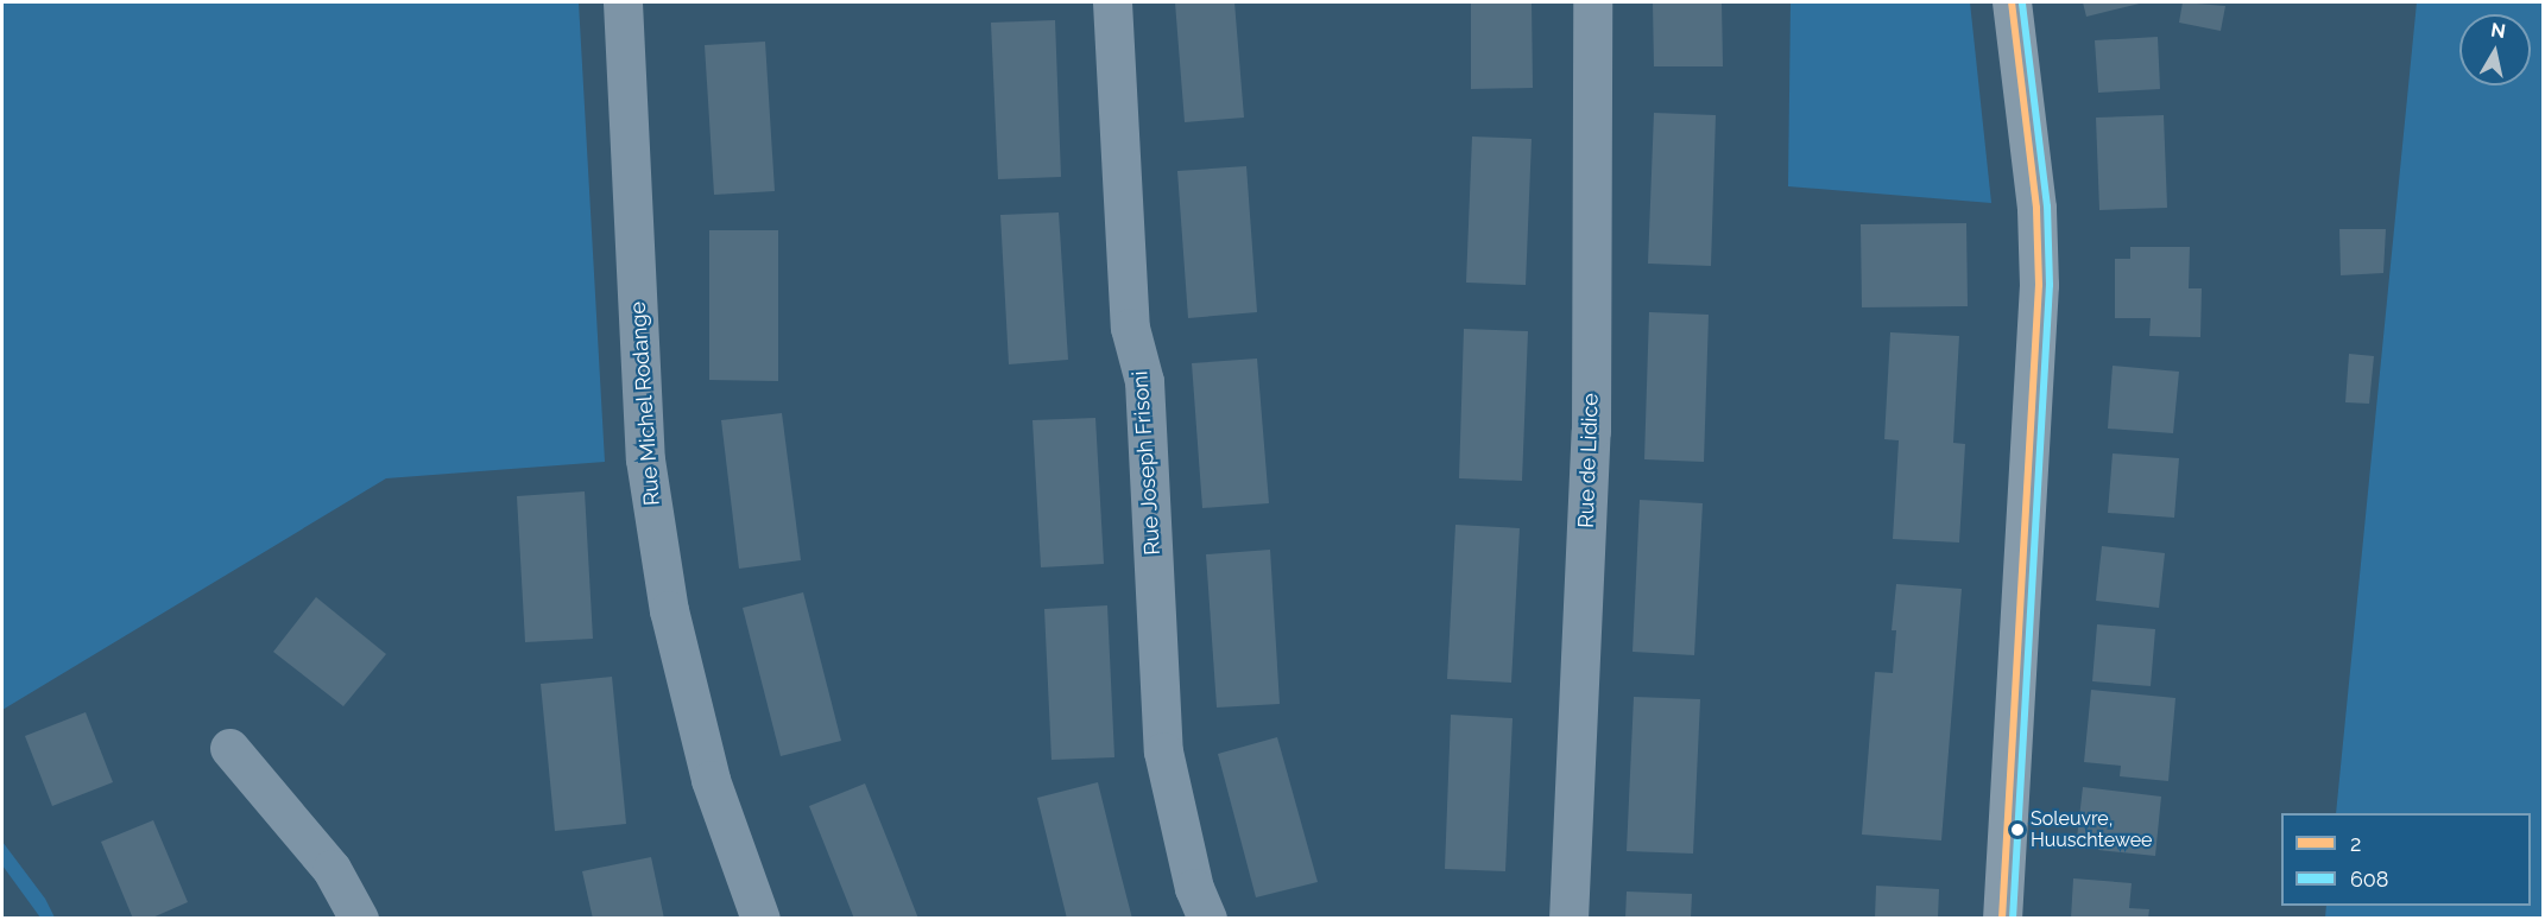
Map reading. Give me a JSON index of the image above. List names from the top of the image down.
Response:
{
  "streets": {
    "street": ["Rue Michel Rodange", "Rue de Lidice", "Rue Joseph Frisoni"]
  },
  "places": ["Soleuvre, Huuschtewee"],
  "lines": ["transit line 2", "transit line 608"],
  "legend": ["2", "608"],
  "north": "top"
}
